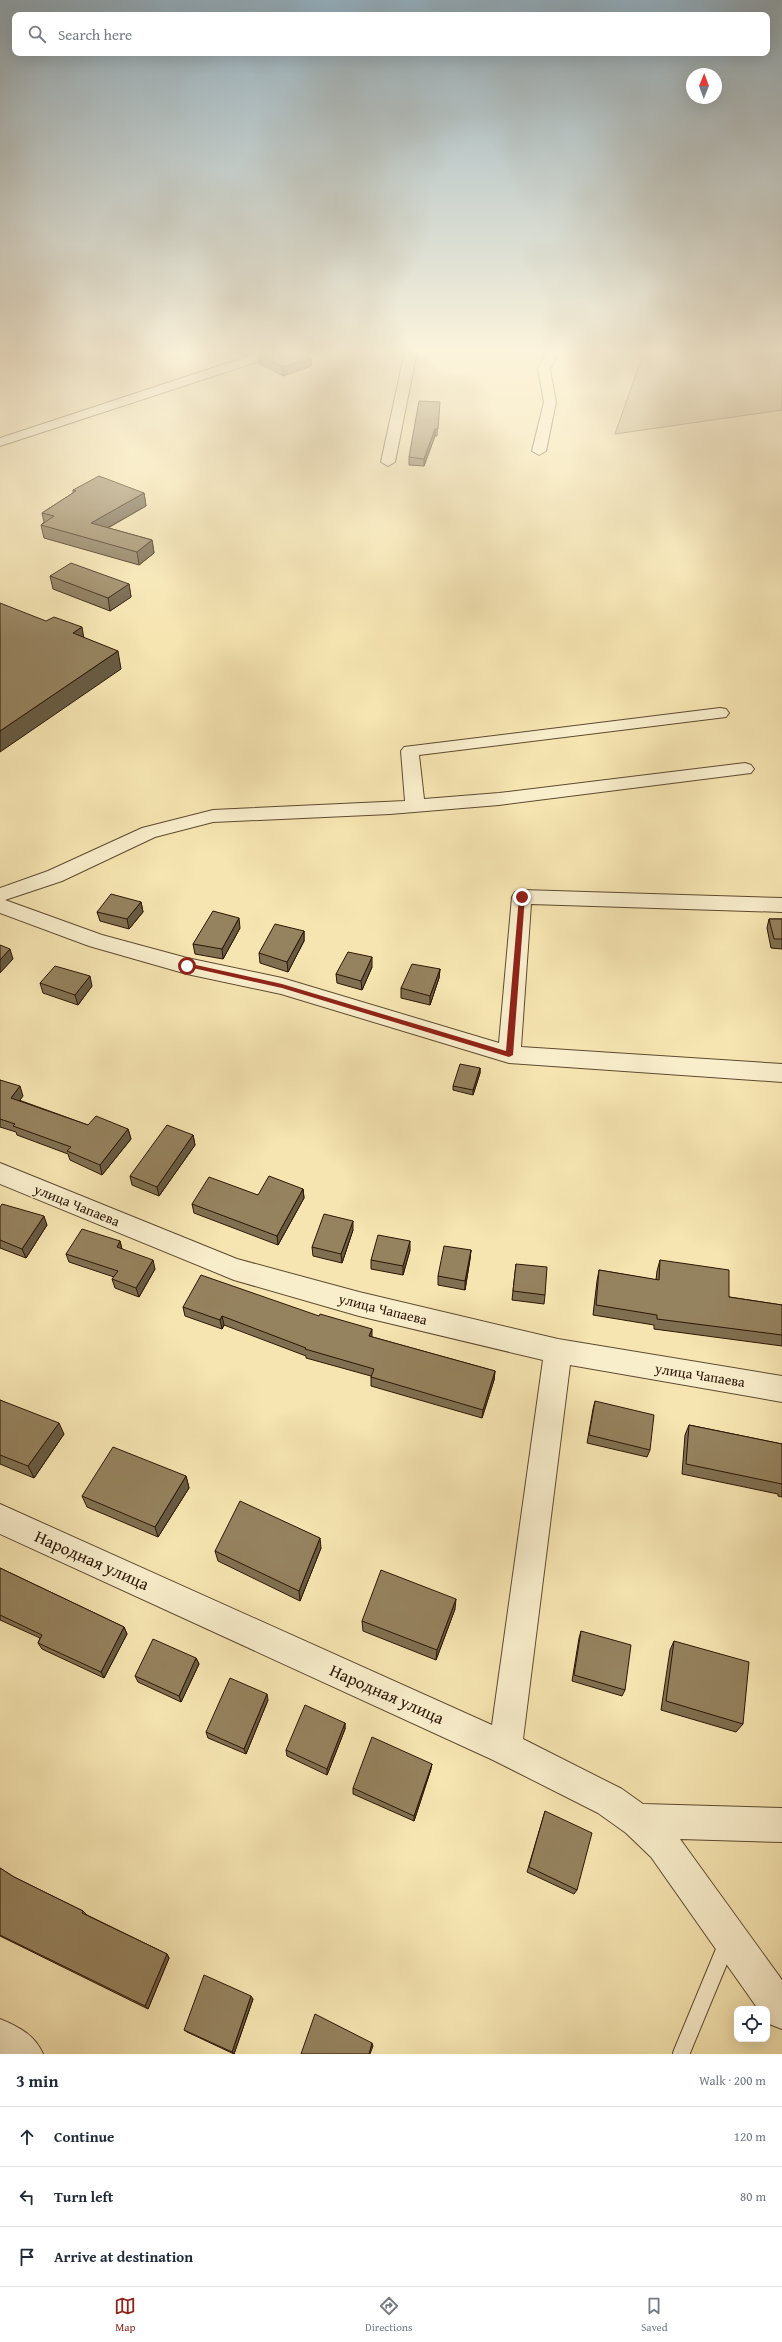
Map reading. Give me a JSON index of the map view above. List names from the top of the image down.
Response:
{
  "streets": {
    "street": ["улица Чапаева", "Народная улица"]
  },
  "north": "top",
  "page": {
    "search": "Search here",
    "heading": ["3 min", "Walk · 200 m"],
    "list": [
      ["Continue", "120 m"],
      ["Turn left", "80 m"],
      "Arrive at destination"
    ],
    "nav": ["Map", "Directions", "Saved"]
  }
}
